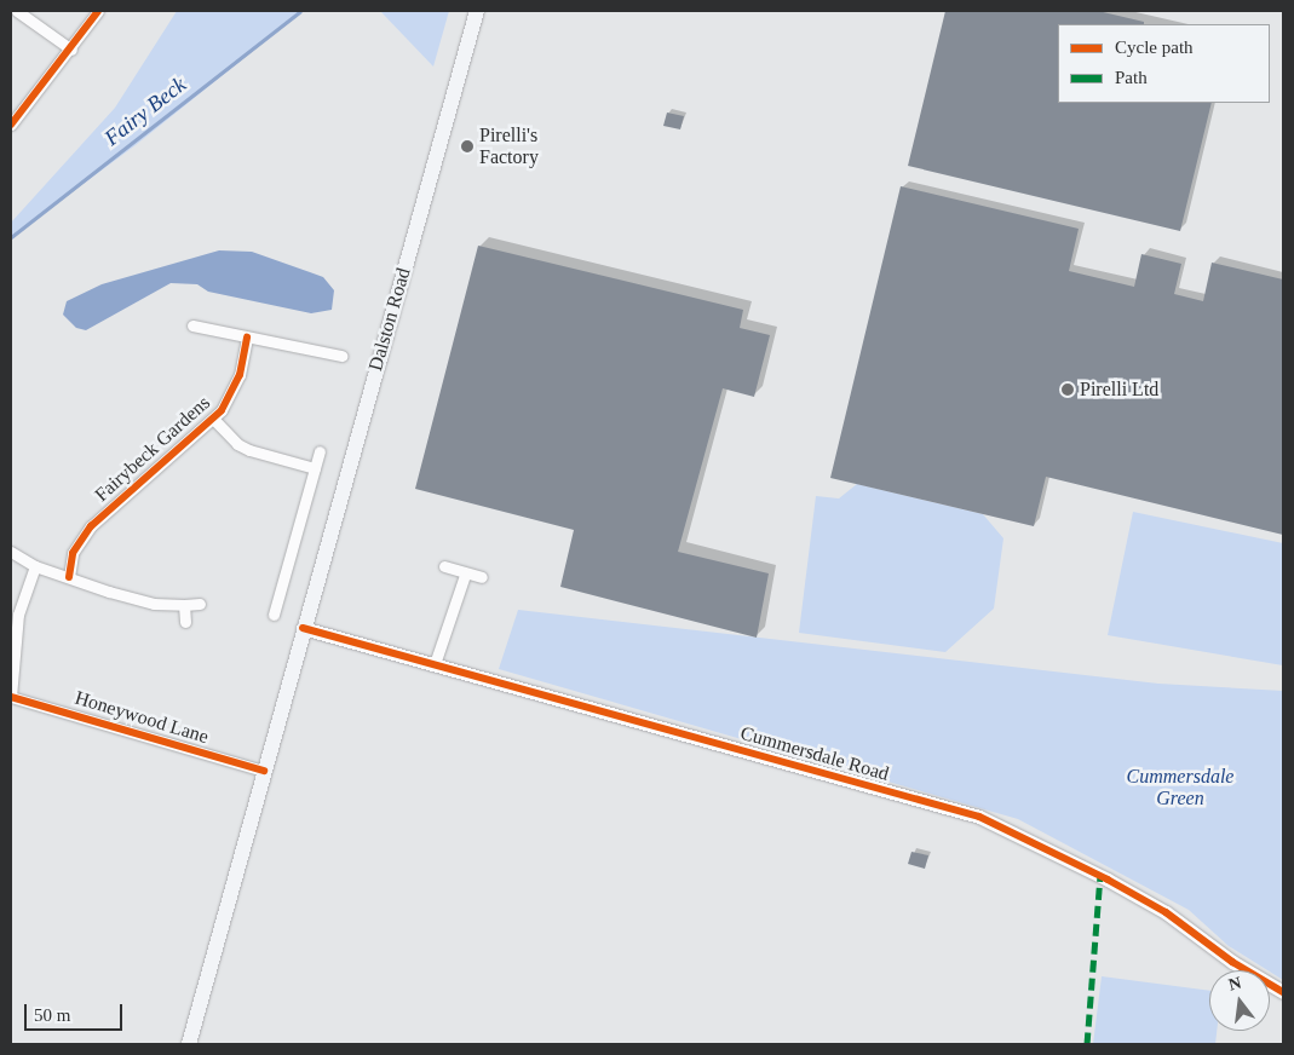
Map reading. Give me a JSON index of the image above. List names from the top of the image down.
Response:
{
  "streets": {
    "main road": ["Dalston Road"],
    "street": ["Fairybeck Gardens", "Honeywood Lane", "Cummersdale Road"]
  },
  "crossings": [
    ["Dalston Road", "Honeywood Lane"],
    ["Dalston Road", "Cummersdale Road"]
  ],
  "water": ["Fairy Beck"],
  "parks": ["Cummersdale Green"],
  "places": ["Pirelli's Factory", "Pirelli Ltd"],
  "legend": ["Cycle path", "Path"],
  "scale_bar": "50 m",
  "north": "top"
}
